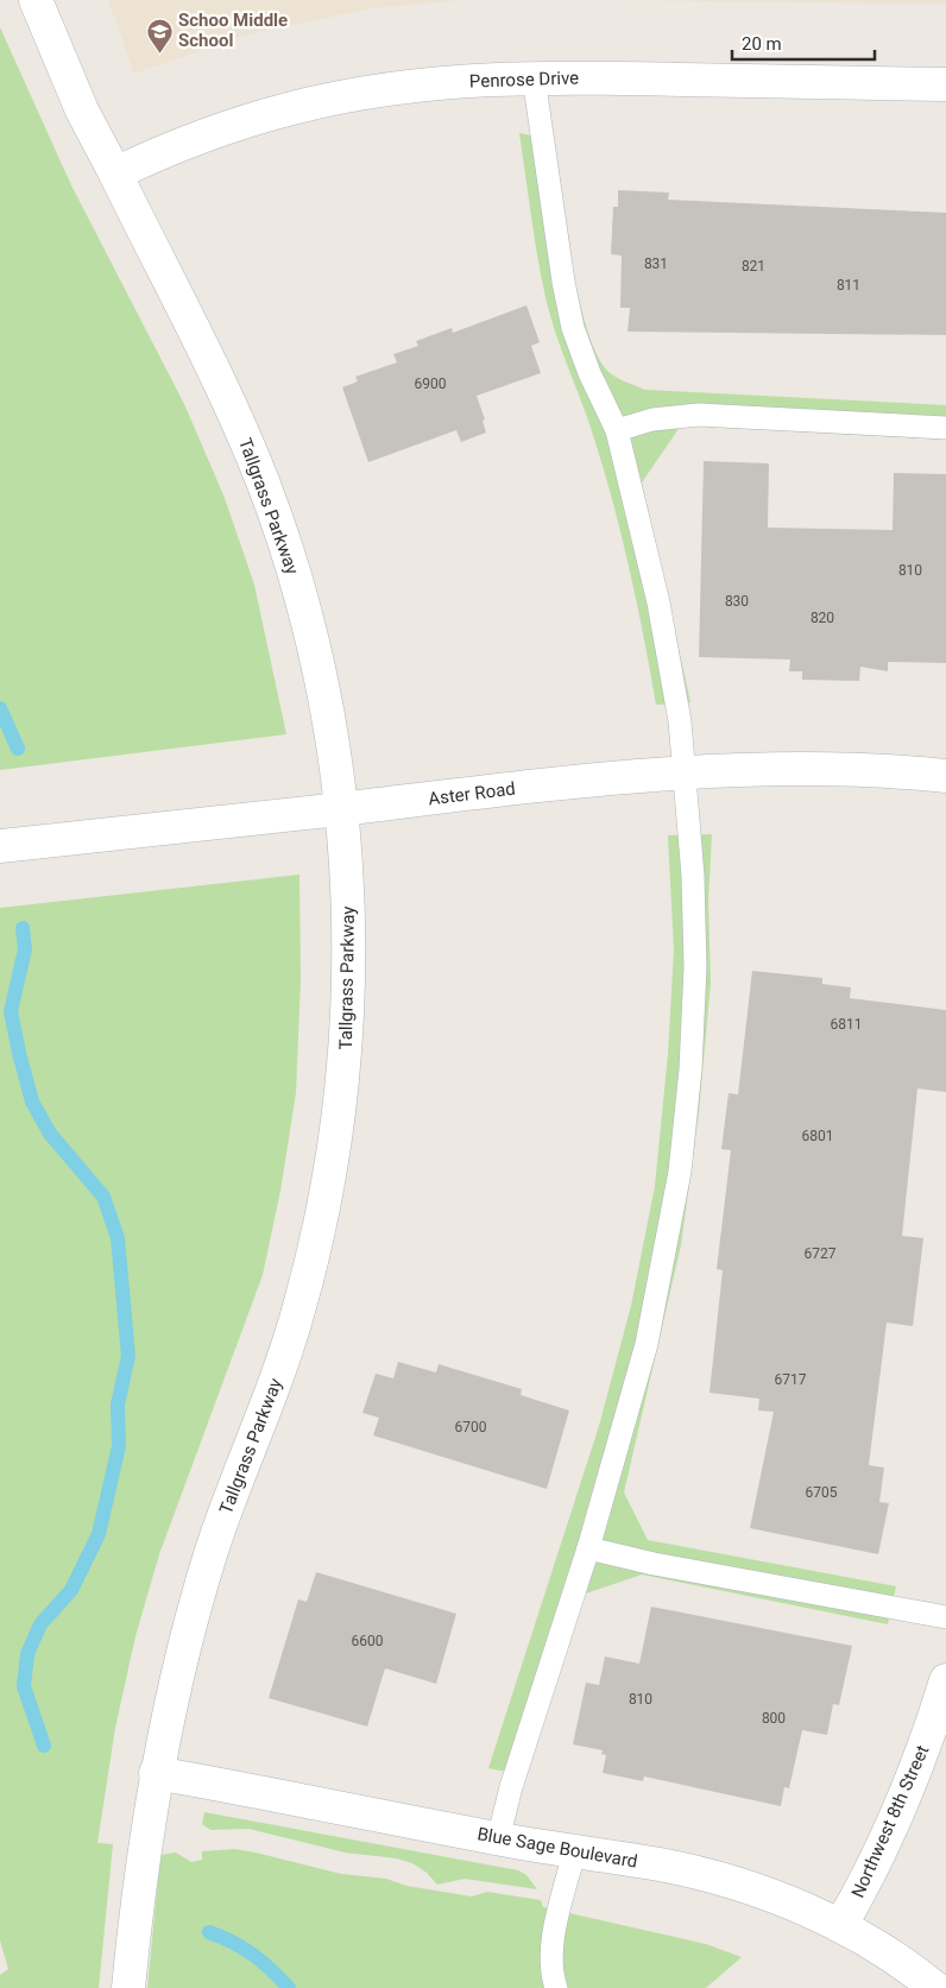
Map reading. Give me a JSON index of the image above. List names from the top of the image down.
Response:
{
  "streets": {
    "street": [
      "Penrose Drive",
      "Tallgrass Parkway",
      "Aster Road",
      "Northwest 8th Street",
      "Blue Sage Boulevard"
    ]
  },
  "crossings": [
    ["Penrose Drive", "Tallgrass Parkway"],
    ["Tallgrass Parkway", "Aster Road"],
    ["Tallgrass Parkway", "Blue Sage Boulevard"],
    ["Northwest 8th Street", "Blue Sage Boulevard"]
  ],
  "places": {
    "school or university": ["Schoo Middle School"]
  },
  "house_numbers": [
    "831",
    "821",
    "811",
    "6900",
    "810",
    "830",
    "820",
    "6811",
    "6801",
    "6727",
    "6717",
    "6700",
    "6705",
    "6600",
    "810",
    "800"
  ],
  "scale_bar": "20 m"
}
